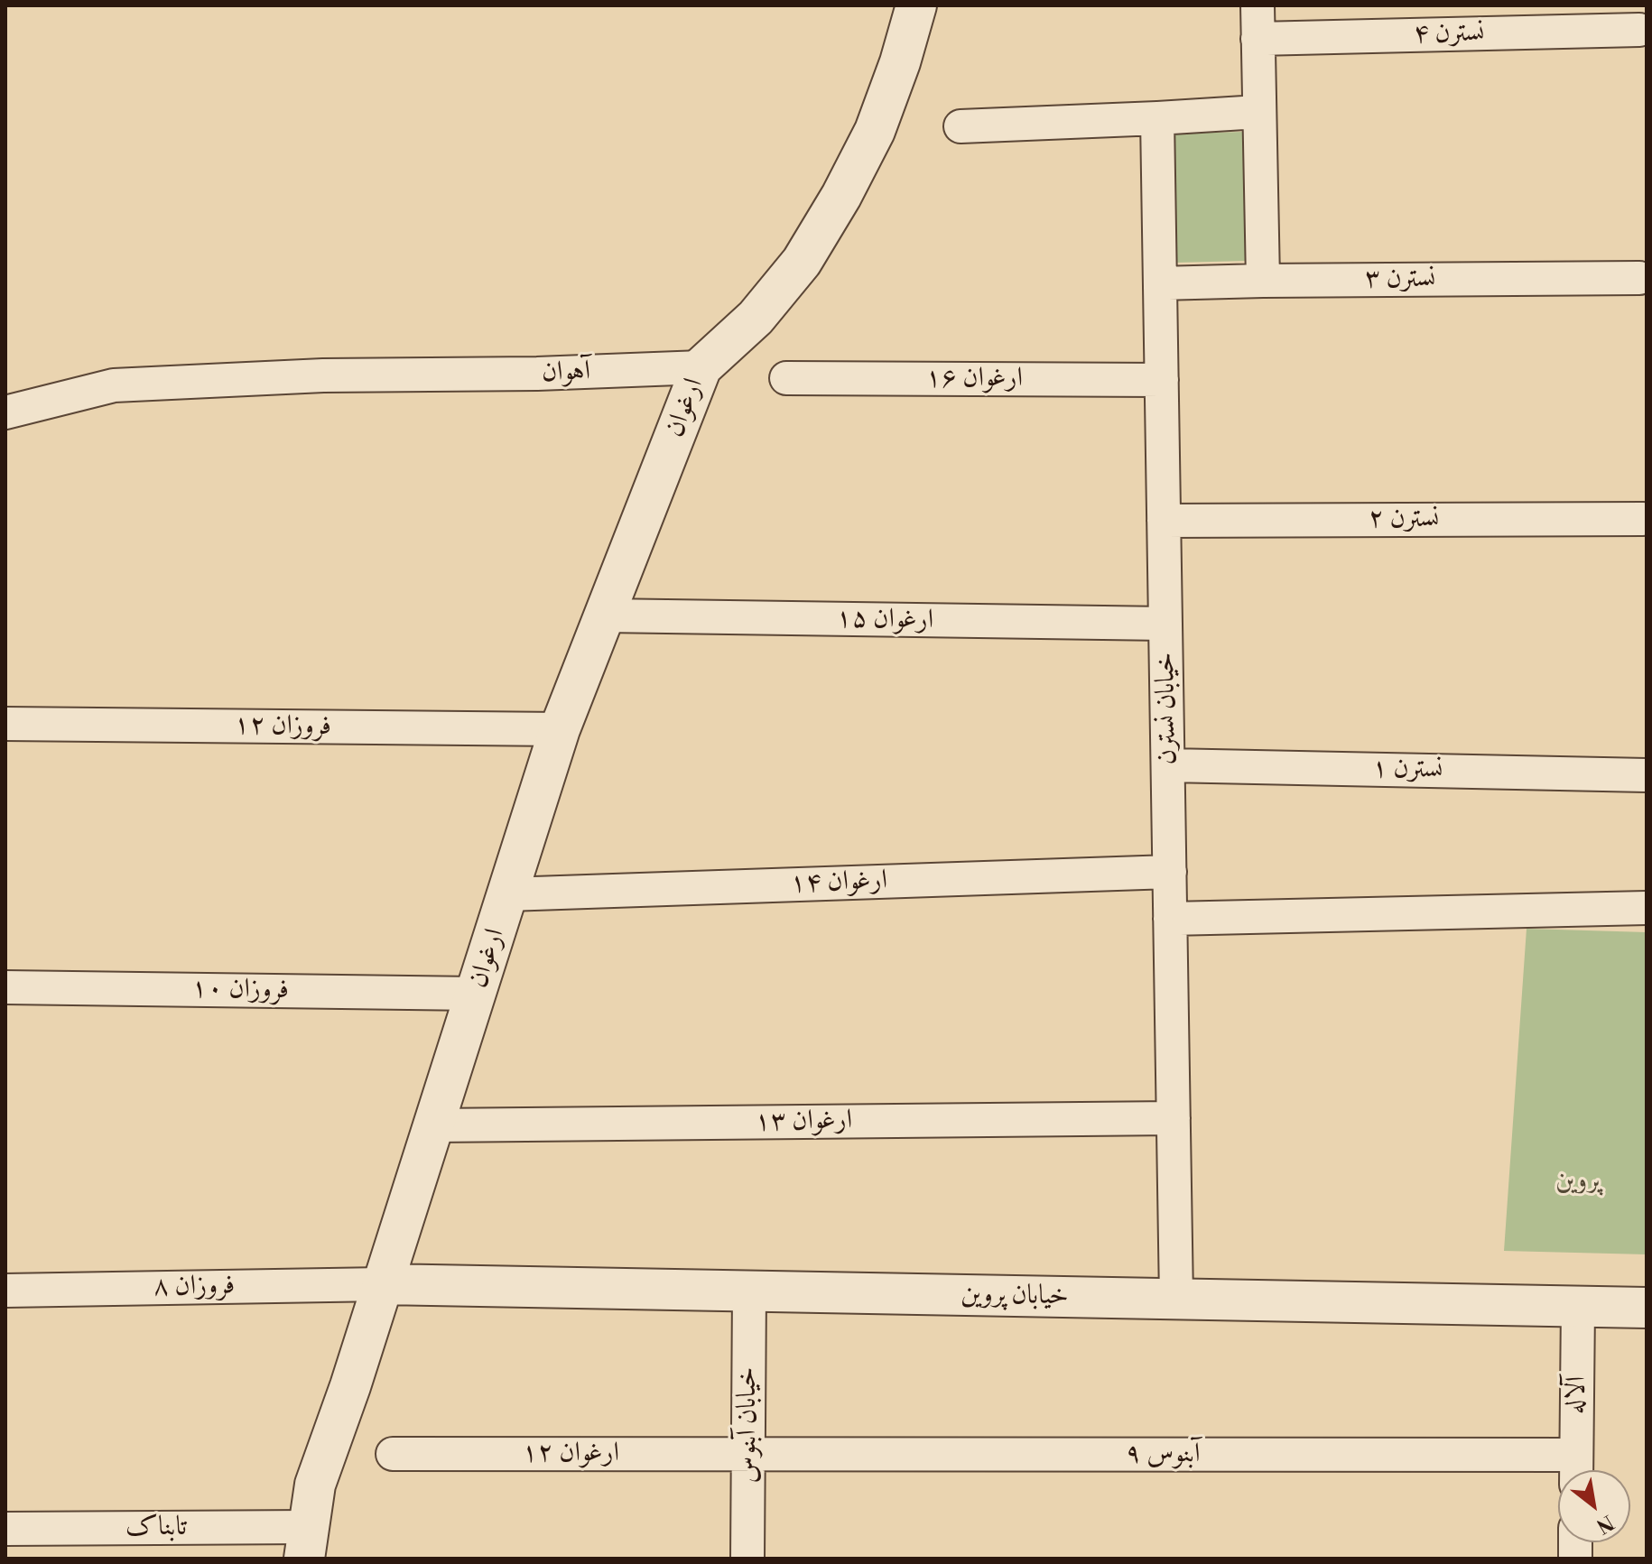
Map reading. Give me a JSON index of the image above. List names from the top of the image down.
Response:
{
  "streets": {
    "street": [
      "نسترن ۴",
      "نسترن ۳",
      "آهوان",
      "ارغوان ۱۶",
      "ارغوان",
      "نسترن ۲",
      "ارغوان ۱۵",
      "خیابان نسترن",
      "فروزان ۱۲",
      "نسترن ۱",
      "ارغوان ۱۴",
      "فروزان ۱۰",
      "ارغوان ۱۳",
      "فروزان ۸",
      "خیابان پروین",
      "آلاله",
      "خیابان آبنوس",
      "ارغوان ۱۲",
      "آبنوس ۹",
      "تابناک"
    ]
  },
  "crossings": [
    ["نسترن ۳", "خیابان نسترن"],
    ["آهوان", "ارغوان"],
    ["ارغوان ۱۶", "خیابان نسترن"],
    ["ارغوان", "ارغوان ۱۵"],
    ["ارغوان", "فروزان ۱۲"],
    ["ارغوان", "ارغوان ۱۴"],
    ["ارغوان", "فروزان ۱۰"],
    ["ارغوان", "ارغوان ۱۳"],
    ["ارغوان", "فروزان ۸"],
    ["ارغوان", "خیابان پروین"],
    ["ارغوان", "تابناک"],
    ["نسترن ۲", "خیابان نسترن"],
    ["ارغوان ۱۵", "خیابان نسترن"],
    ["خیابان نسترن", "نسترن ۱"],
    ["خیابان نسترن", "ارغوان ۱۴"],
    ["خیابان نسترن", "ارغوان ۱۳"],
    ["خیابان نسترن", "خیابان پروین"],
    ["فروزان ۸", "خیابان پروین"],
    ["خیابان پروین", "آلاله"],
    ["خیابان پروین", "خیابان آبنوس"],
    ["آلاله", "آبنوس ۹"],
    ["خیابان آبنوس", "ارغوان ۱۲"],
    ["خیابان آبنوس", "آبنوس ۹"],
    ["ارغوان ۱۲", "آبنوس ۹"]
  ],
  "parks": ["پروین"],
  "north": "bottom right"
}
